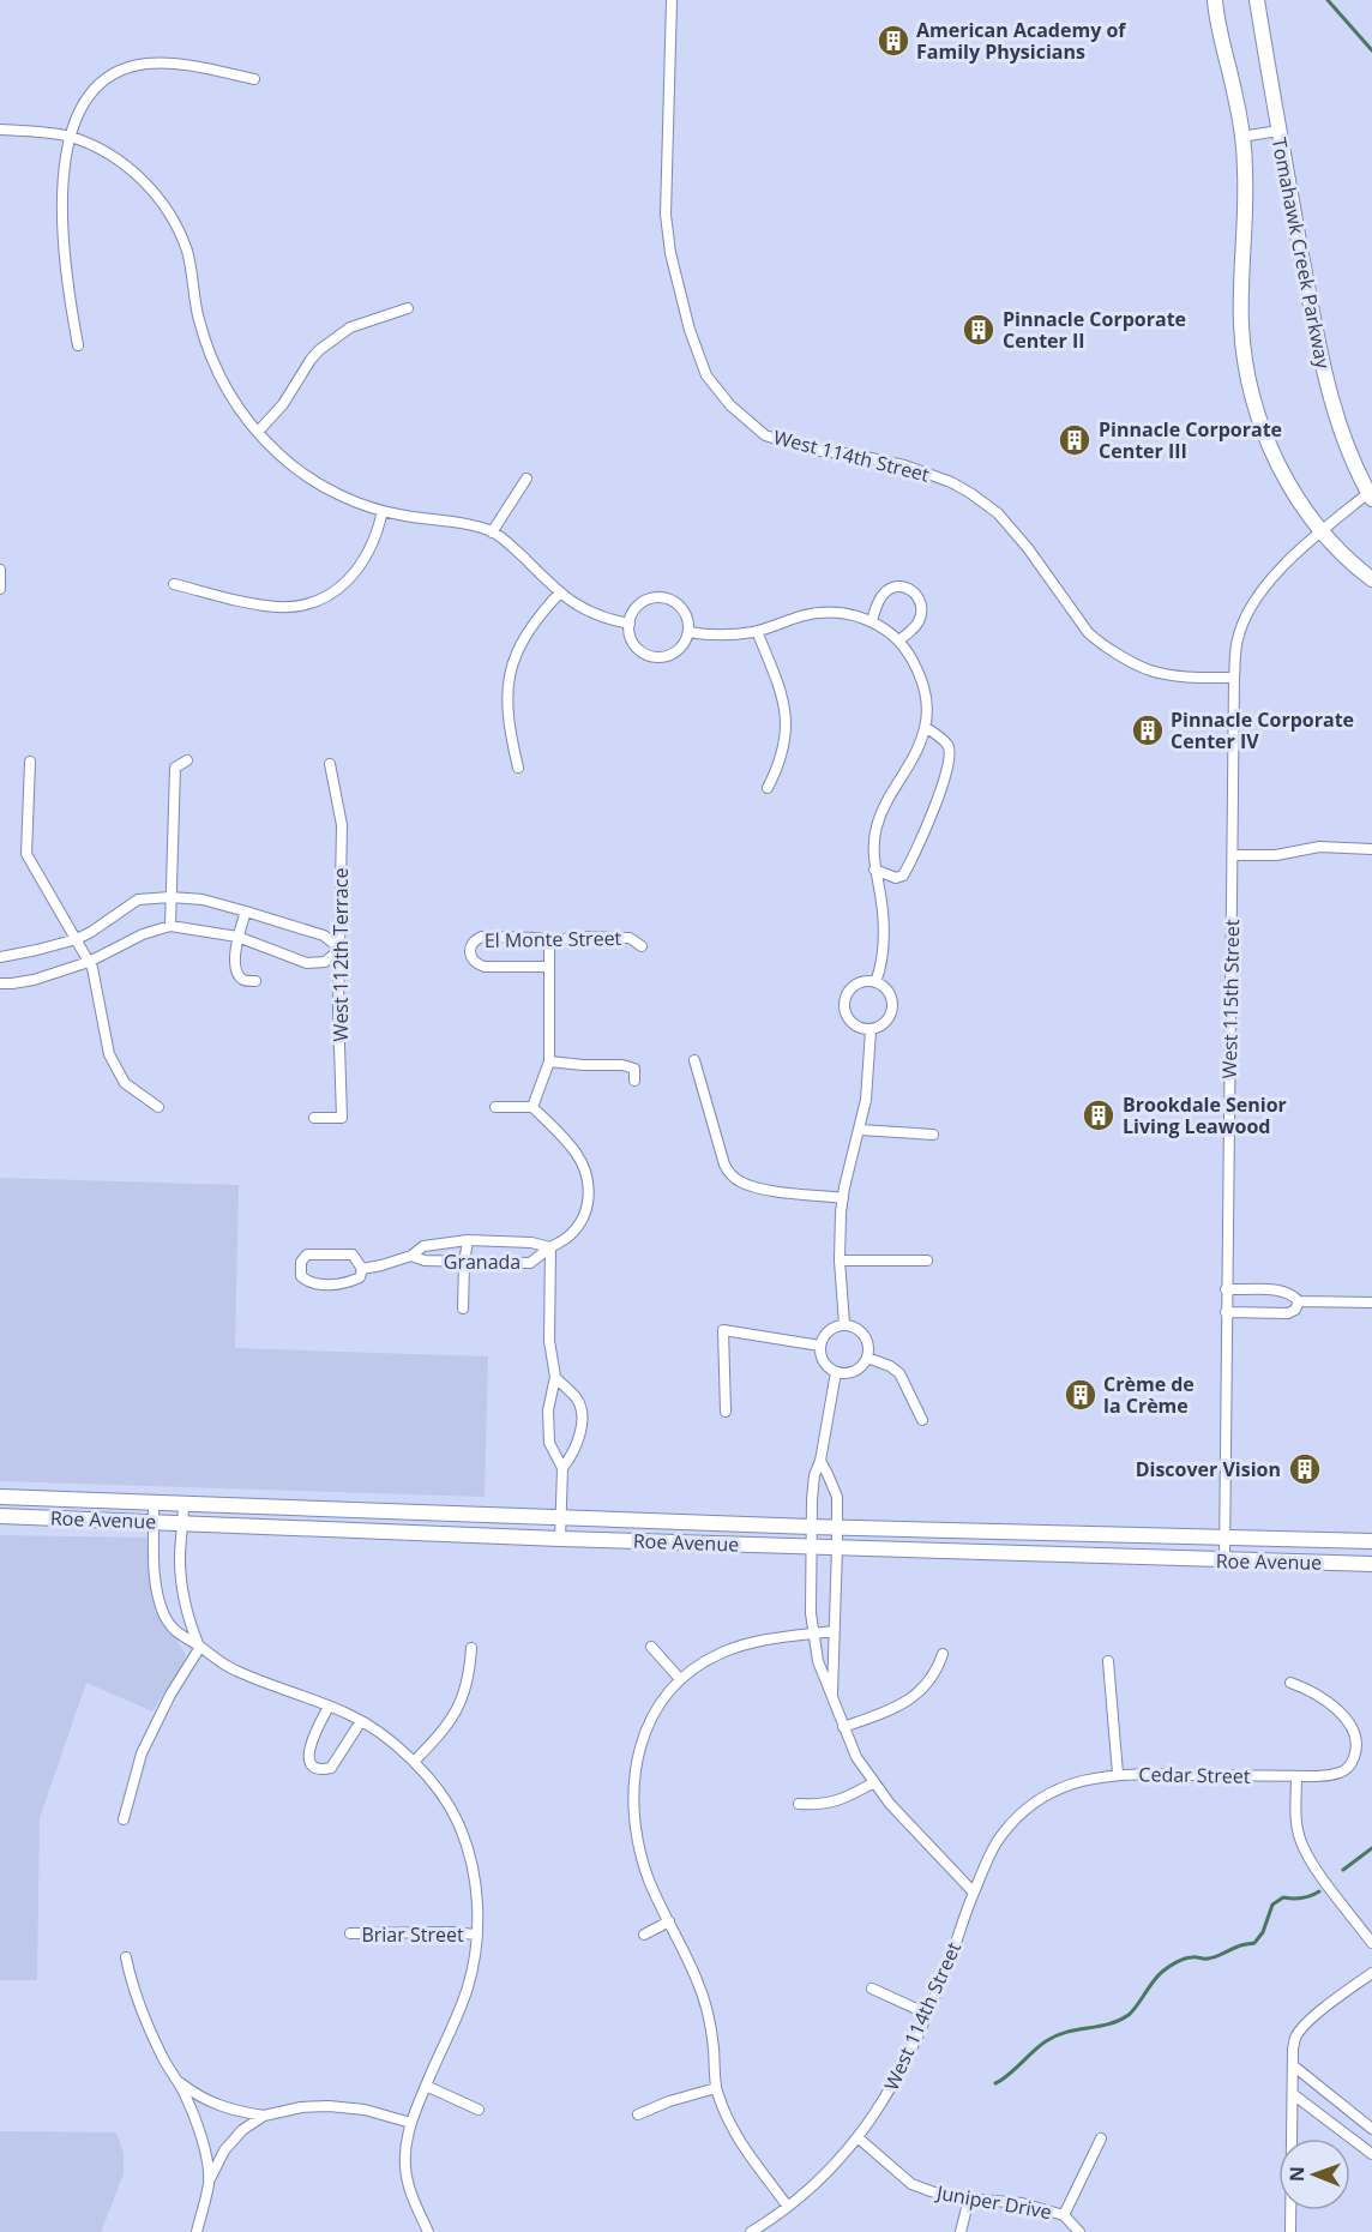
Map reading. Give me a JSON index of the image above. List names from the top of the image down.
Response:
{
  "streets": {
    "main road": ["Tomahawk Creek Parkway", "Roe Avenue"],
    "street": [
      "West 114th Street",
      "El Monte Street",
      "West 112th Terrace",
      "West 115th Street",
      "Granada",
      "Cedar Street",
      "Briar Street",
      "Juniper Drive"
    ]
  },
  "crossings": [
    ["Tomahawk Creek Parkway", "West 115th Street"],
    ["West 114th Street", "West 115th Street"],
    ["West 114th Street", "Cedar Street"],
    ["West 114th Street", "Juniper Drive"],
    ["West 115th Street", "Roe Avenue"]
  ],
  "places": {
    "building": [
      "American Academy of Family Physicians",
      "Pinnacle Corporate Center II",
      "Pinnacle Corporate Center III",
      "Pinnacle Corporate Center IV",
      "Brookdale Senior Living Leawood",
      "Crème de la Crème",
      "Discover Vision"
    ]
  },
  "north": "left"
}
